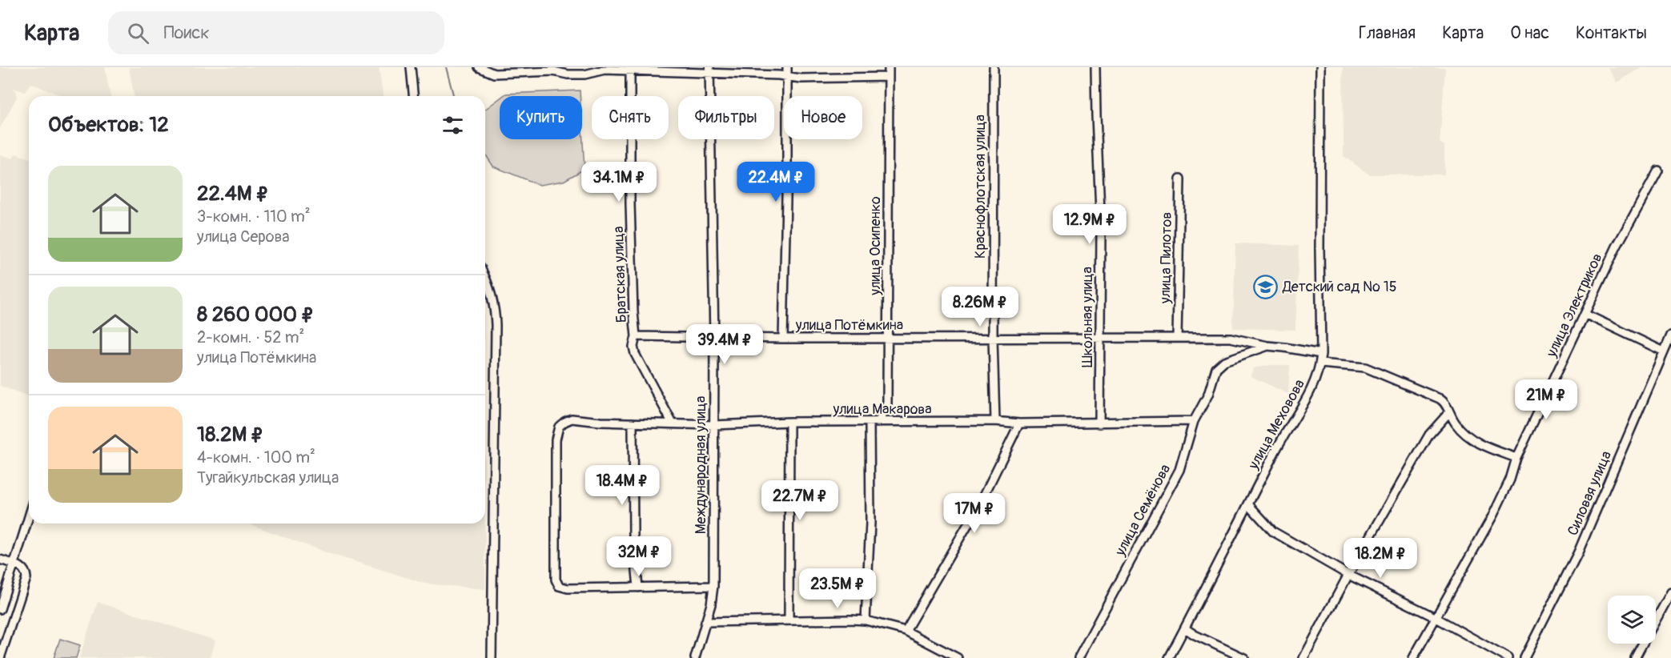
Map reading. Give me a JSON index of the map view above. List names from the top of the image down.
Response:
{
  "streets": {
    "street": [
      "Краснофлотская улица",
      "улица Осипенко",
      "улица Пилотов",
      "Братская улица",
      "улица Электриков",
      "Школьная улица",
      "улица Потёмкина",
      "улица Макарова",
      "улица Меховова",
      "Международная улица",
      "Силовая улица",
      "улица Семёнова"
    ]
  },
  "crossings": [
    ["Краснофлотская улица", "улица Потёмкина"],
    ["Краснофлотская улица", "улица Макарова"],
    ["улица Осипенко", "улица Потёмкина"],
    ["улица Осипенко", "улица Макарова"],
    ["улица Пилотов", "улица Потёмкина"],
    ["Братская улица", "улица Потёмкина"],
    ["Братская улица", "улица Макарова"],
    ["Школьная улица", "улица Потёмкина"],
    ["Школьная улица", "улица Макарова"],
    ["улица Потёмкина", "улица Меховова"],
    ["улица Потёмкина", "Международная улица"],
    ["улица Потёмкина", "улица Семёнова"],
    ["улица Макарова", "Международная улица"],
    ["улица Макарова", "улица Семёнова"]
  ],
  "places": {
    "school or university": ["Детский сад № 15"]
  },
  "page": {
    "header": "Карта",
    "search": "Поиск",
    "nav": [
      "Главная",
      "Карта",
      "О нас",
      "Контакты"
    ],
    "chip": [
      "Купить",
      "Снять",
      "Фильтры",
      "Новое"
    ],
    "heading": "Объектов: 12",
    "list": [
      {
        "name": "22.4M ₽",
        "note": "3-комн. · 110 m² · улица Серова"
      },
      {
        "name": "8 260 000 ₽",
        "note": "2-комн. · 52 m² · улица Потёмкина"
      },
      {
        "name": "18.2M ₽",
        "note": "4-комн. · 100 m² · Тугайкульская улица"
      }
    ],
    "price": [
      "34.1M ₽",
      "22.4M ₽",
      "12.9M ₽",
      "8.26M ₽",
      "39.4M ₽",
      "21M ₽",
      "18.4M ₽",
      "22.7M ₽",
      "17M ₽",
      "32M ₽",
      "18.2M ₽",
      "23.5M ₽"
    ]
  }
}
